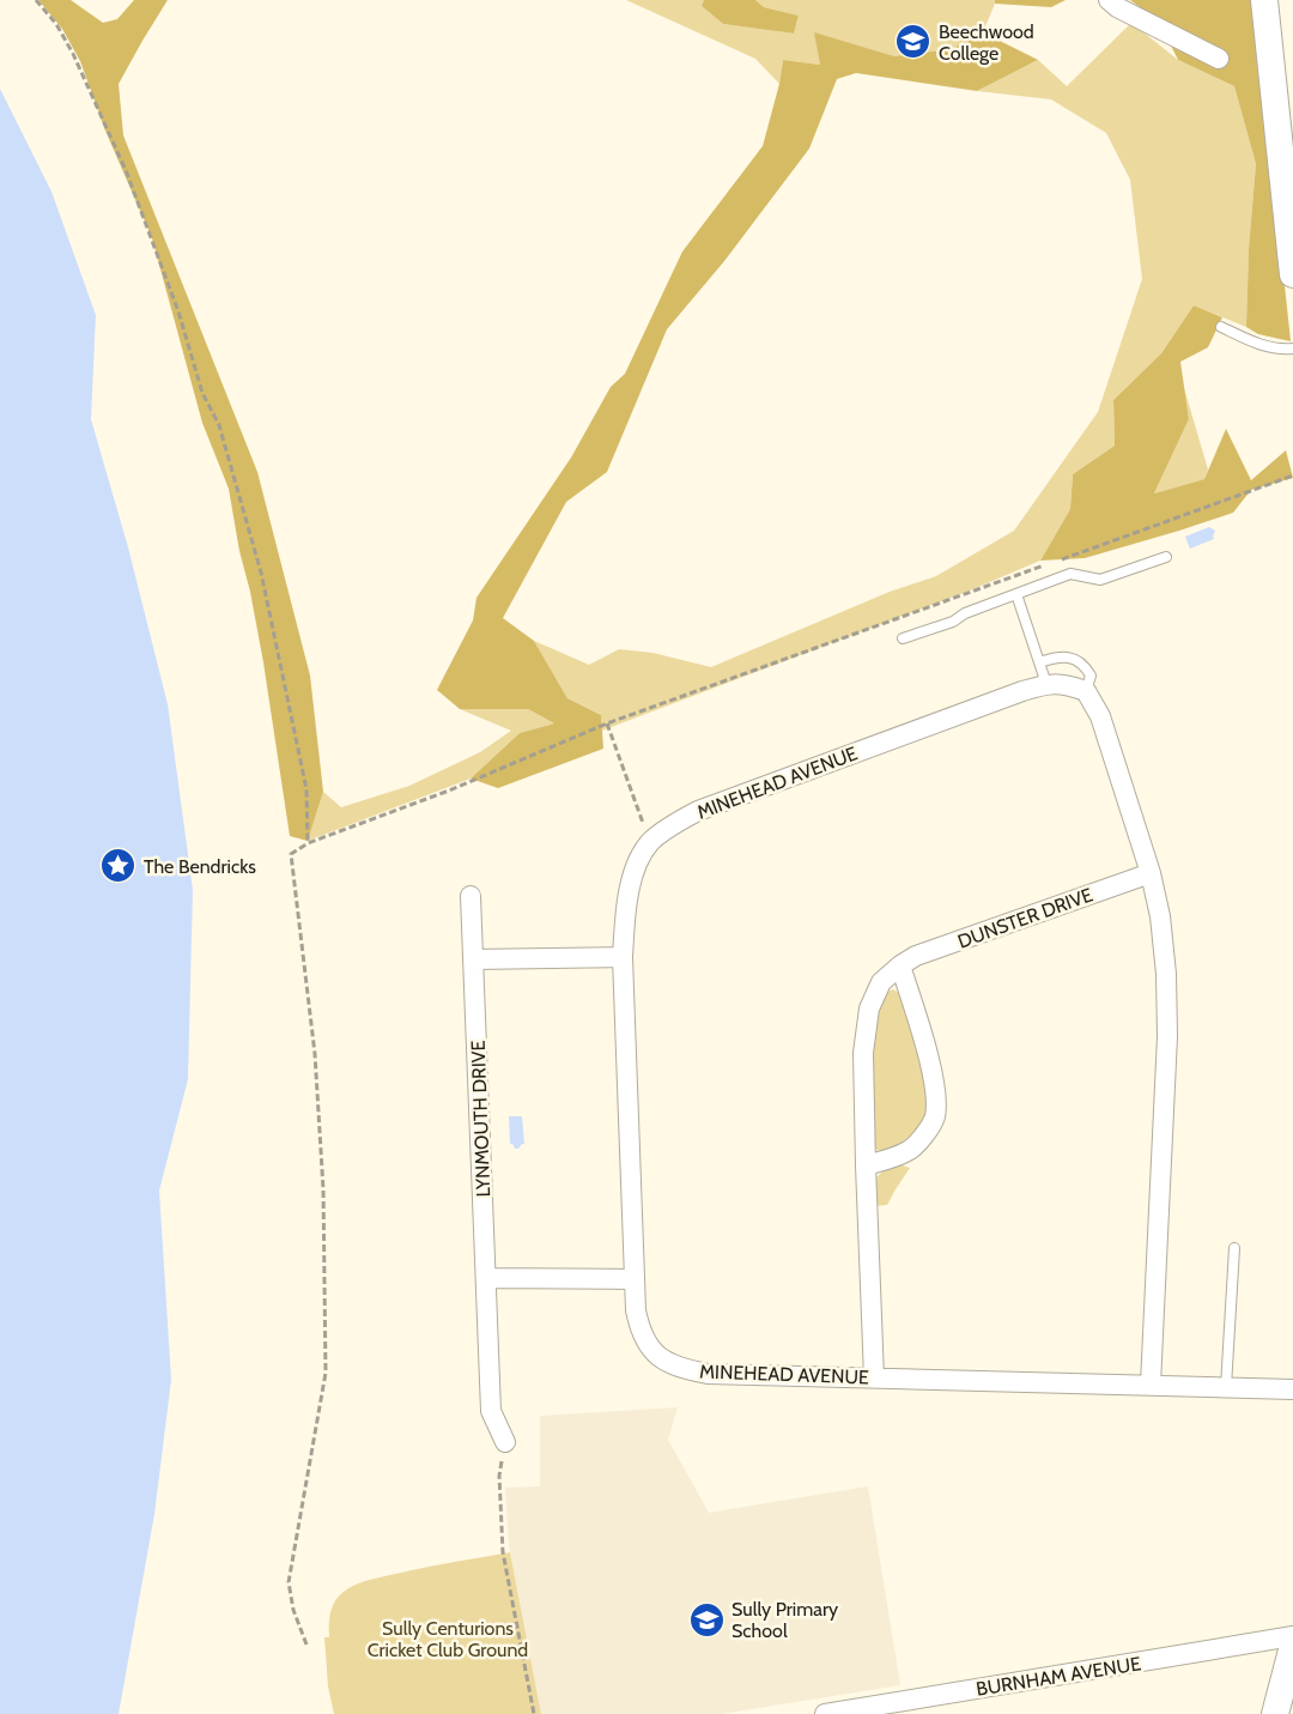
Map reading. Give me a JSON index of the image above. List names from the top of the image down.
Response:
{
  "streets": {
    "street": [
      "MINEHEAD AVENUE",
      "DUNSTER DRIVE",
      "LYNMOUTH DRIVE",
      "BURNHAM AVENUE"
    ]
  },
  "crossings": [
    ["MINEHEAD AVENUE", "DUNSTER DRIVE"]
  ],
  "parks": ["Sully Centurions Cricket Club Ground"],
  "places": {
    "school or university": ["Beechwood College", "Sully Primary School"],
    "place": ["The Bendricks"]
  }
}
